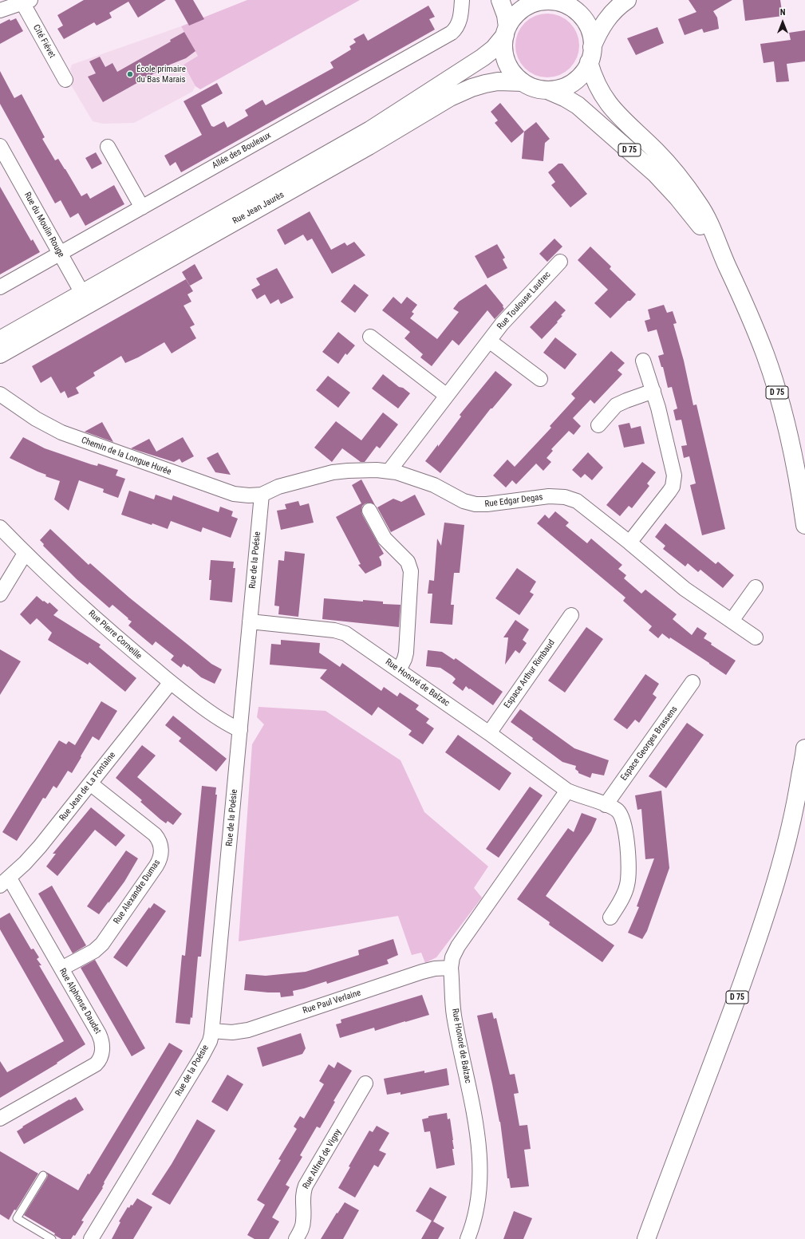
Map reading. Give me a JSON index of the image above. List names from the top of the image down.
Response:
{
  "streets": {
    "main road": ["D 75", "Rue Jean Jaurès"],
    "street": [
      "Cité Fiévet",
      "Allée des Bouleaux",
      "Rue du Moulin Rouge",
      "Rue Toulouse Lautrec",
      "Chemin de la Longue Hurée",
      "Rue Edgar Degas",
      "Rue de la Poésie",
      "Rue Pierre Corneille",
      "Espace Arthur Rimbaud",
      "Rue Honoré de Balzac",
      "Espace Georges Brassens",
      "Rue Jean de La Fontaine",
      "Rue Alexandre Dumas",
      "Rue Alphonse Daudet",
      "Rue Paul Verlaine",
      "Rue Alfred de Vigny"
    ]
  },
  "crossings": [
    ["D 75", "Rue Jean Jaurès"],
    ["Allée des Bouleaux", "Rue du Moulin Rouge"],
    ["Rue Jean Jaurès", "Rue du Moulin Rouge"],
    ["Rue Toulouse Lautrec", "Rue Edgar Degas"],
    ["Chemin de la Longue Hurée", "Rue de la Poésie"],
    ["Rue de la Poésie", "Rue Pierre Corneille"],
    ["Rue de la Poésie", "Rue Honoré de Balzac"],
    ["Rue de la Poésie", "Rue Paul Verlaine"],
    ["Rue Pierre Corneille", "Rue Jean de La Fontaine"],
    ["Espace Arthur Rimbaud", "Rue Honoré de Balzac"],
    ["Rue Honoré de Balzac", "Espace Georges Brassens"],
    ["Rue Honoré de Balzac", "Rue Paul Verlaine"],
    ["Rue Jean de La Fontaine", "Rue Alexandre Dumas"],
    ["Rue Jean de La Fontaine", "Rue Alphonse Daudet"],
    ["Rue Alexandre Dumas", "Rue Alphonse Daudet"]
  ],
  "places": ["École primaire du Bas Marais"],
  "north": "top"
}
